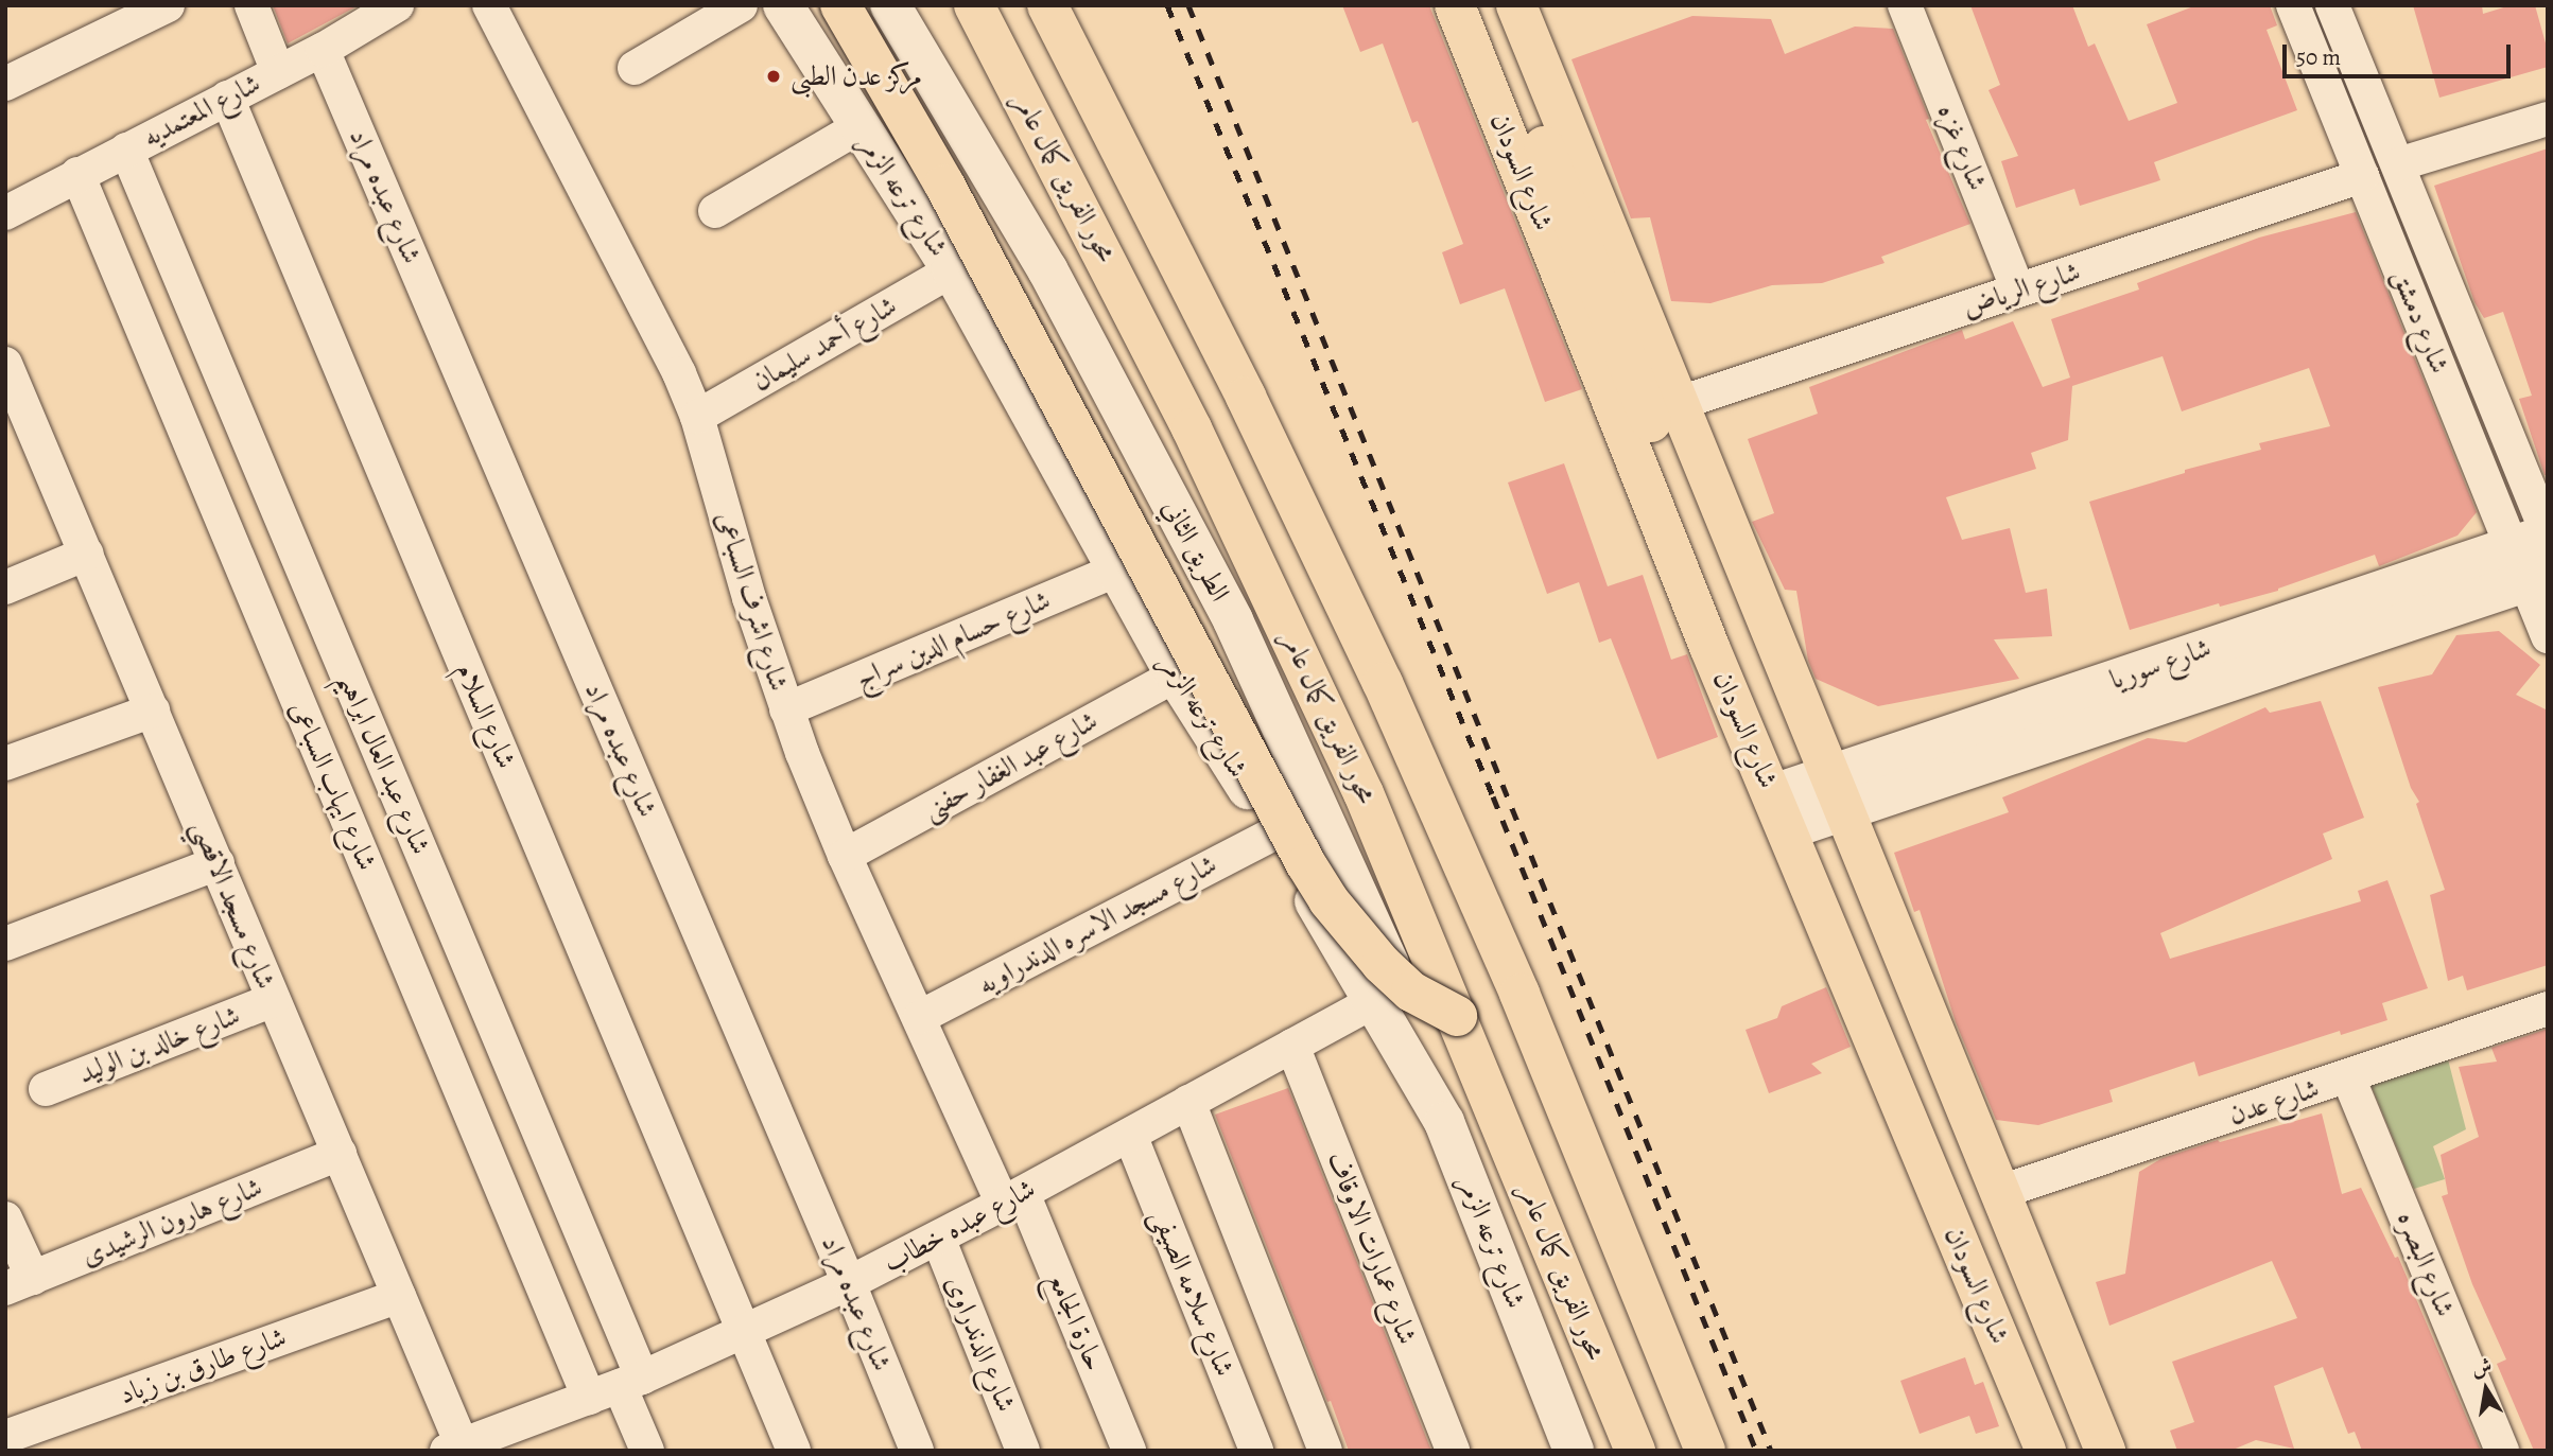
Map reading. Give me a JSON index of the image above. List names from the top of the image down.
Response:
{
  "streets": {
    "main road": ["شارع السودان", "محور الفريق كمال عامر"],
    "street": [
      "شارع المعتمديه",
      "شارع غزه",
      "شارع ترعه الزمر",
      "شارع عبده مراد",
      "شارع الرياض",
      "شارع دمشق",
      "شارع أحمد سليمان",
      "الطريق الثاني",
      "شارع اشرف السباعى",
      "شارع حسام الدين سراج",
      "شارع سوريا",
      "شارع السلام",
      "شارع عبد العال ابراهيم",
      "شارع عبد الغفار حفنى",
      "شارع ايهاب السباعى",
      "شارع مسجد الاقصي",
      "شارع مسجد الاسره الدندراويه",
      "شارع خالد بن الوليد",
      "شارع عدن",
      "شارع هارون الرشيدى",
      "شارع عبده خطاب",
      "شارع عمارات الاوقاف",
      "شارع البصره",
      "شارع سلامه الصيفى",
      "حارة الجامع",
      "شارع الدندراوى",
      "شارع طارق بن زياد"
    ]
  },
  "crossings": [
    ["شارع المعتمديه", "شارع عبده مراد"],
    ["شارع المعتمديه", "شارع السلام"],
    ["شارع المعتمديه", "شارع عبد العال ابراهيم"],
    ["شارع المعتمديه", "شارع ايهاب السباعى"],
    ["شارع غزه", "شارع الرياض"],
    ["شارع السودان", "شارع الرياض"],
    ["شارع السودان", "شارع سوريا"],
    ["شارع السودان", "شارع عدن"],
    ["شارع ترعه الزمر", "شارع أحمد سليمان"],
    ["شارع ترعه الزمر", "الطريق الثاني"],
    ["شارع ترعه الزمر", "شارع حسام الدين سراج"],
    ["شارع ترعه الزمر", "شارع عبد الغفار حفنى"],
    ["شارع ترعه الزمر", "شارع مسجد الاسره الدندراويه"],
    ["شارع ترعه الزمر", "شارع عبده خطاب"],
    ["شارع عبده مراد", "شارع عبده خطاب"],
    ["شارع الرياض", "شارع دمشق"],
    ["شارع دمشق", "شارع سوريا"],
    ["شارع أحمد سليمان", "شارع اشرف السباعى"],
    ["شارع اشرف السباعى", "شارع حسام الدين سراج"],
    ["شارع اشرف السباعى", "شارع عبد الغفار حفنى"],
    ["شارع اشرف السباعى", "شارع مسجد الاسره الدندراويه"],
    ["شارع اشرف السباعى", "شارع عبده خطاب"],
    ["شارع اشرف السباعى", "حارة الجامع"],
    ["شارع السلام", "شارع عبده خطاب"],
    ["شارع عبد العال ابراهيم", "شارع ايهاب السباعى"],
    ["شارع عبد العال ابراهيم", "شارع عبده خطاب"],
    ["شارع ايهاب السباعى", "شارع عبده خطاب"],
    ["شارع مسجد الاقصي", "شارع خالد بن الوليد"],
    ["شارع مسجد الاقصي", "شارع هارون الرشيدى"],
    ["شارع مسجد الاقصي", "شارع عبده خطاب"],
    ["شارع مسجد الاقصي", "شارع طارق بن زياد"],
    ["شارع عدن", "شارع البصره"],
    ["شارع عبده خطاب", "شارع عمارات الاوقاف"],
    ["شارع عبده خطاب", "شارع سلامه الصيفى"],
    ["شارع عبده خطاب", "حارة الجامع"],
    ["شارع عبده خطاب", "شارع الدندراوى"]
  ],
  "places": ["مركز عدن الطبى"],
  "scale_bar": "50 m",
  "north": "top"
}
